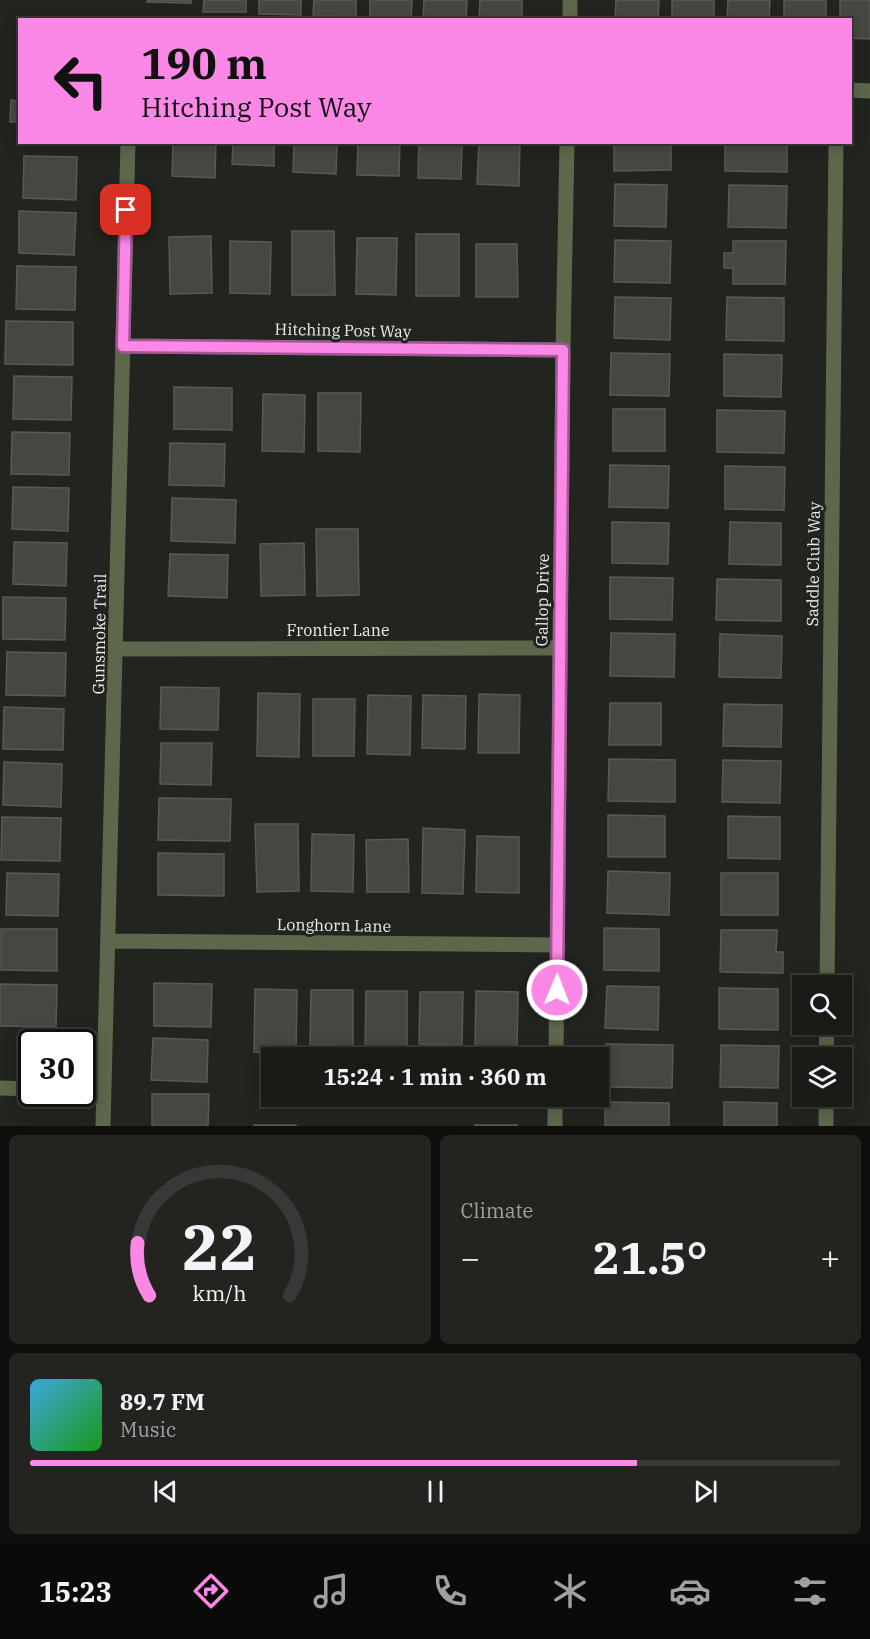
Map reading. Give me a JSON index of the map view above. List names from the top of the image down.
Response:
{
  "streets": {
    "street": [
      "Hitching Post Way",
      "Saddle Club Way",
      "Gallop Drive",
      "Frontier Lane",
      "Gunsmoke Trail",
      "Longhorn Lane"
    ]
  },
  "crossings": [
    ["Hitching Post Way", "Gallop Drive"],
    ["Hitching Post Way", "Gunsmoke Trail"],
    ["Gallop Drive", "Frontier Lane"],
    ["Gallop Drive", "Longhorn Lane"],
    ["Frontier Lane", "Gunsmoke Trail"],
    ["Gunsmoke Trail", "Longhorn Lane"]
  ],
  "page": {
    "turn": ["190 m", "Hitching Post Way"],
    "limit": "30",
    "trip": "15:24 · 1 min · 360 m",
    "tile": "Climate",
    "heat": ["−", "21.5°", "+"],
    "song": ["89.7 FM", "Music"],
    "tabs": "15:23",
    "gauge": ["22", "km/h"]
  }
}
